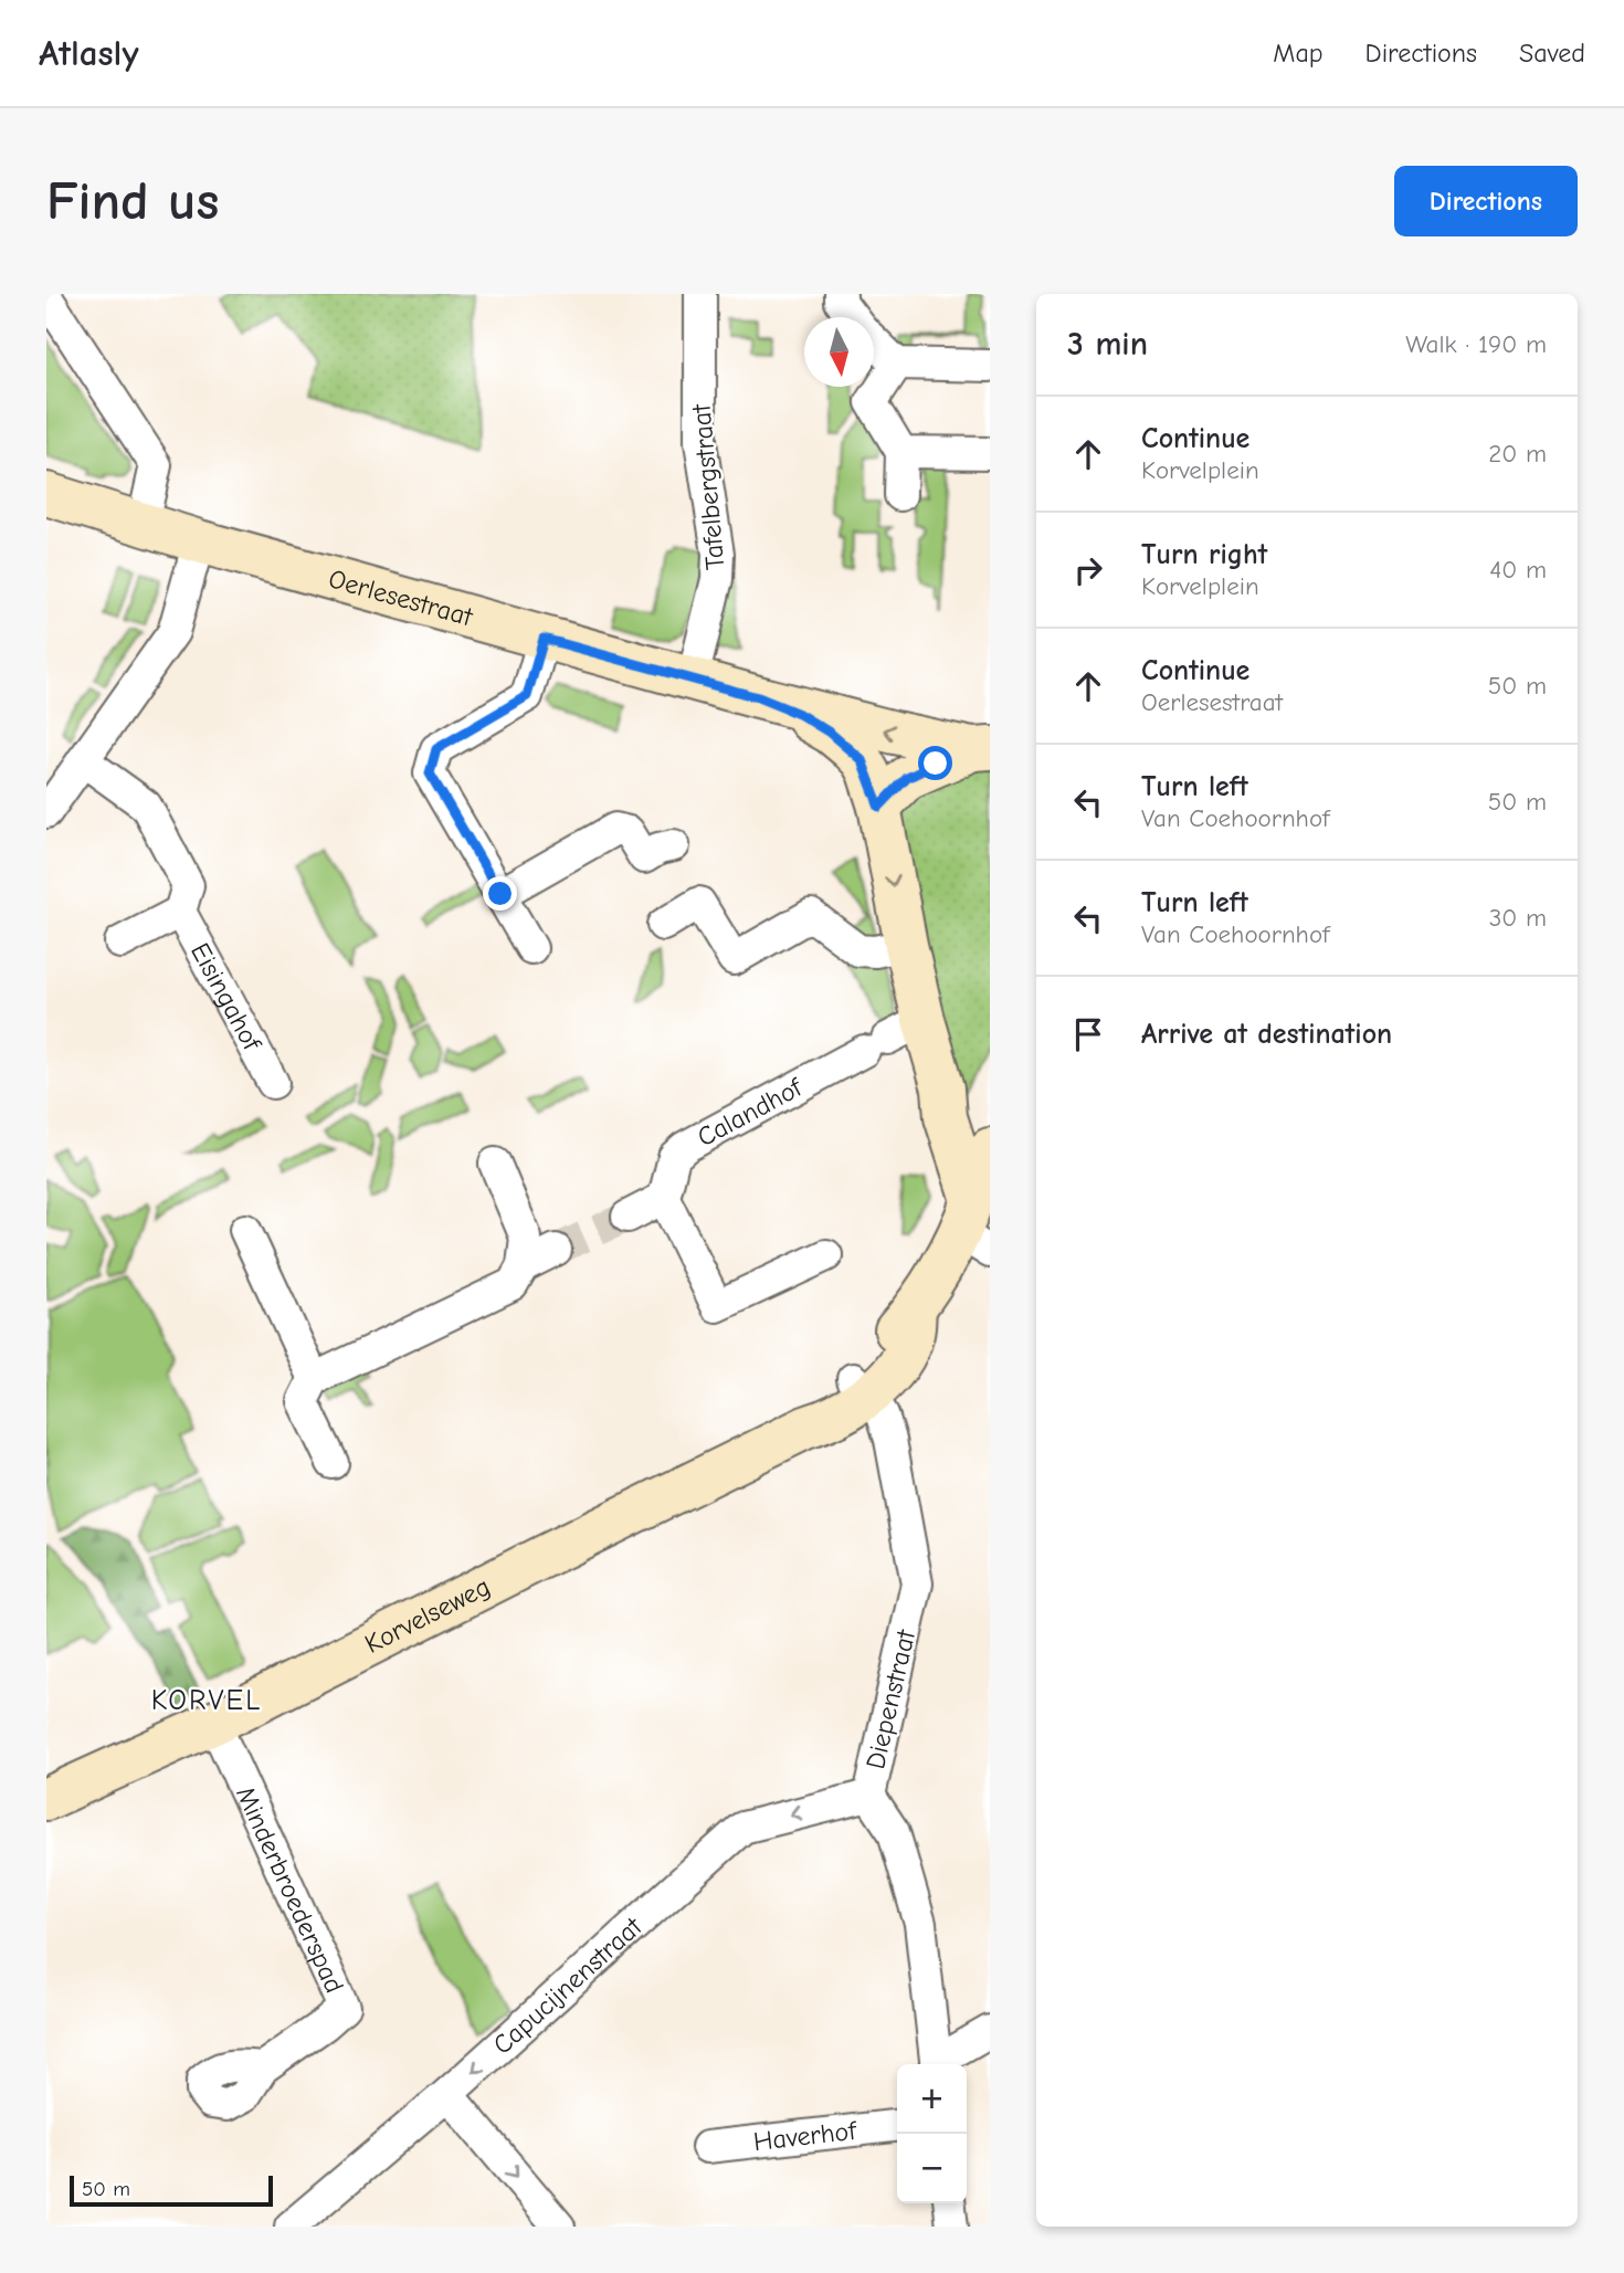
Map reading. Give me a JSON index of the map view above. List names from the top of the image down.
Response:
{
  "streets": {
    "street": [
      "Tafelbergstraat",
      "Oerlesestraat",
      "Eisingahof",
      "Calandhof",
      "Korvelseweg",
      "Diepenstraat",
      "Minderbroederspad",
      "Capucijnenstraat",
      "Haverhof"
    ]
  },
  "crossings": [
    ["Tafelbergstraat", "Oerlesestraat"],
    ["Korvelseweg", "Diepenstraat"],
    ["Korvelseweg", "Minderbroederspad"],
    ["Diepenstraat", "Capucijnenstraat"]
  ],
  "one_way": ["Capucijnenstraat"],
  "districts": ["KORVEL"],
  "scale_bar": "50 m",
  "north": "bottom",
  "page": {
    "header": "Atlasly",
    "nav": ["Map", "Directions", "Saved"],
    "buttons": "Directions",
    "title": "Find us",
    "heading": ["3 min", "Walk · 190 m"],
    "list": [
      ["Continue", "Korvelplein", "20 m"],
      ["Turn right", "Korvelplein", "40 m"],
      ["Continue", "Oerlesestraat", "50 m"],
      ["Turn left", "Van Coehoornhof", "50 m"],
      ["Turn left", "Van Coehoornhof", "30 m"],
      "Arrive at destination"
    ],
    "map_buttons": ["+", "−"],
    "scale": "50 m"
  }
}
